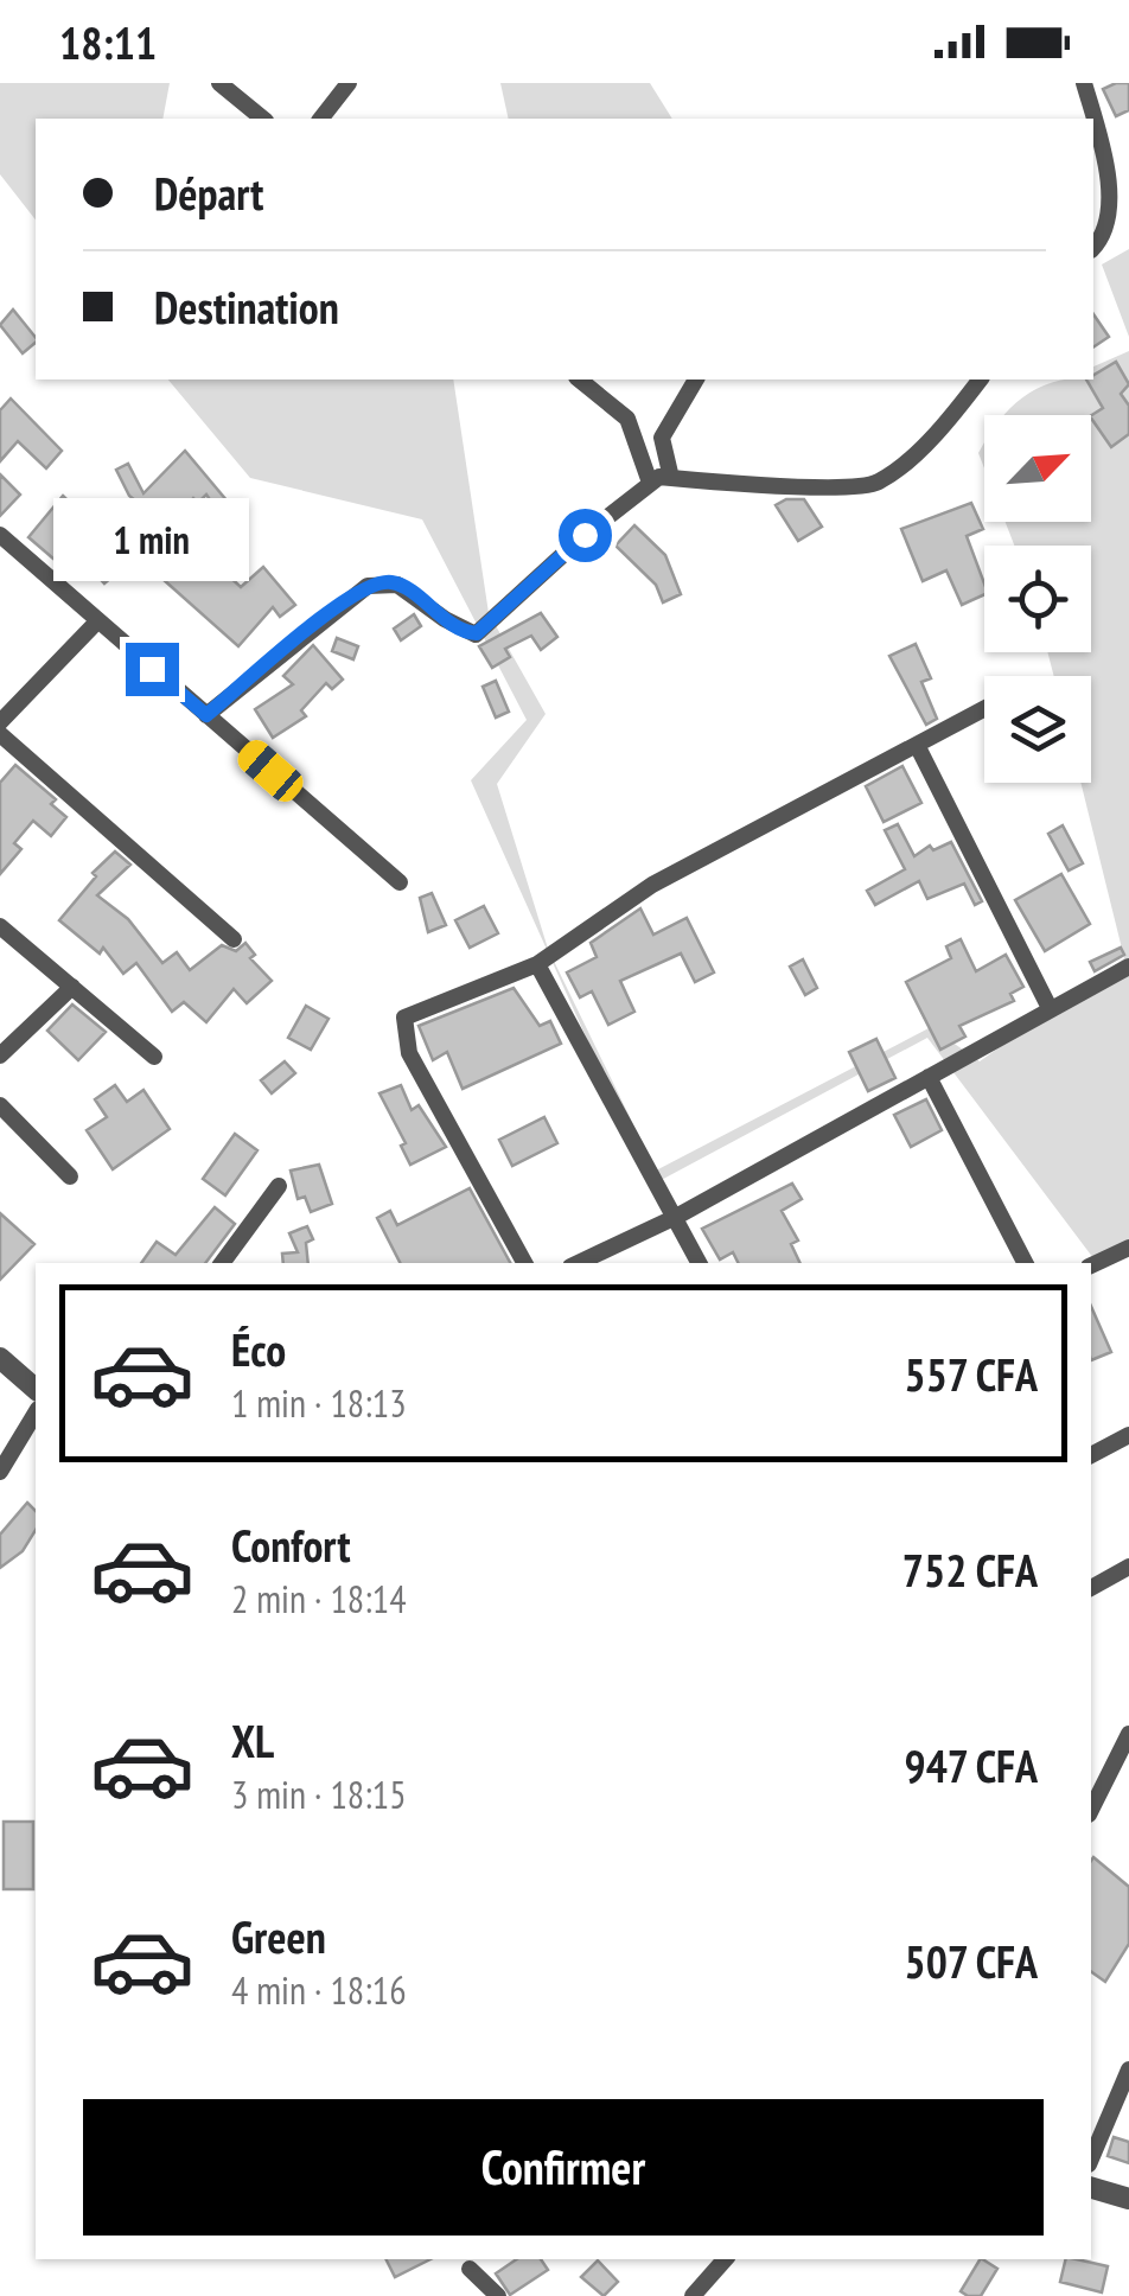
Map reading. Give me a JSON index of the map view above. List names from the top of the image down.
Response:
{
  "north": "top right",
  "page": {
    "status": "18:11",
    "banner": ["Départ", "Destination"],
    "bubble": "1 min",
    "list": [
      {
        "name": "Éco",
        "note": "1 min · 18:13",
        "value": "557 CFA"
      },
      {
        "name": "Confort",
        "note": "2 min · 18:14",
        "value": "752 CFA"
      },
      {
        "name": "XL",
        "note": "3 min · 18:15",
        "value": "947 CFA"
      },
      {
        "name": "Green",
        "note": "4 min · 18:16",
        "value": "507 CFA"
      }
    ],
    "buttons": "Confirmer"
  }
}
